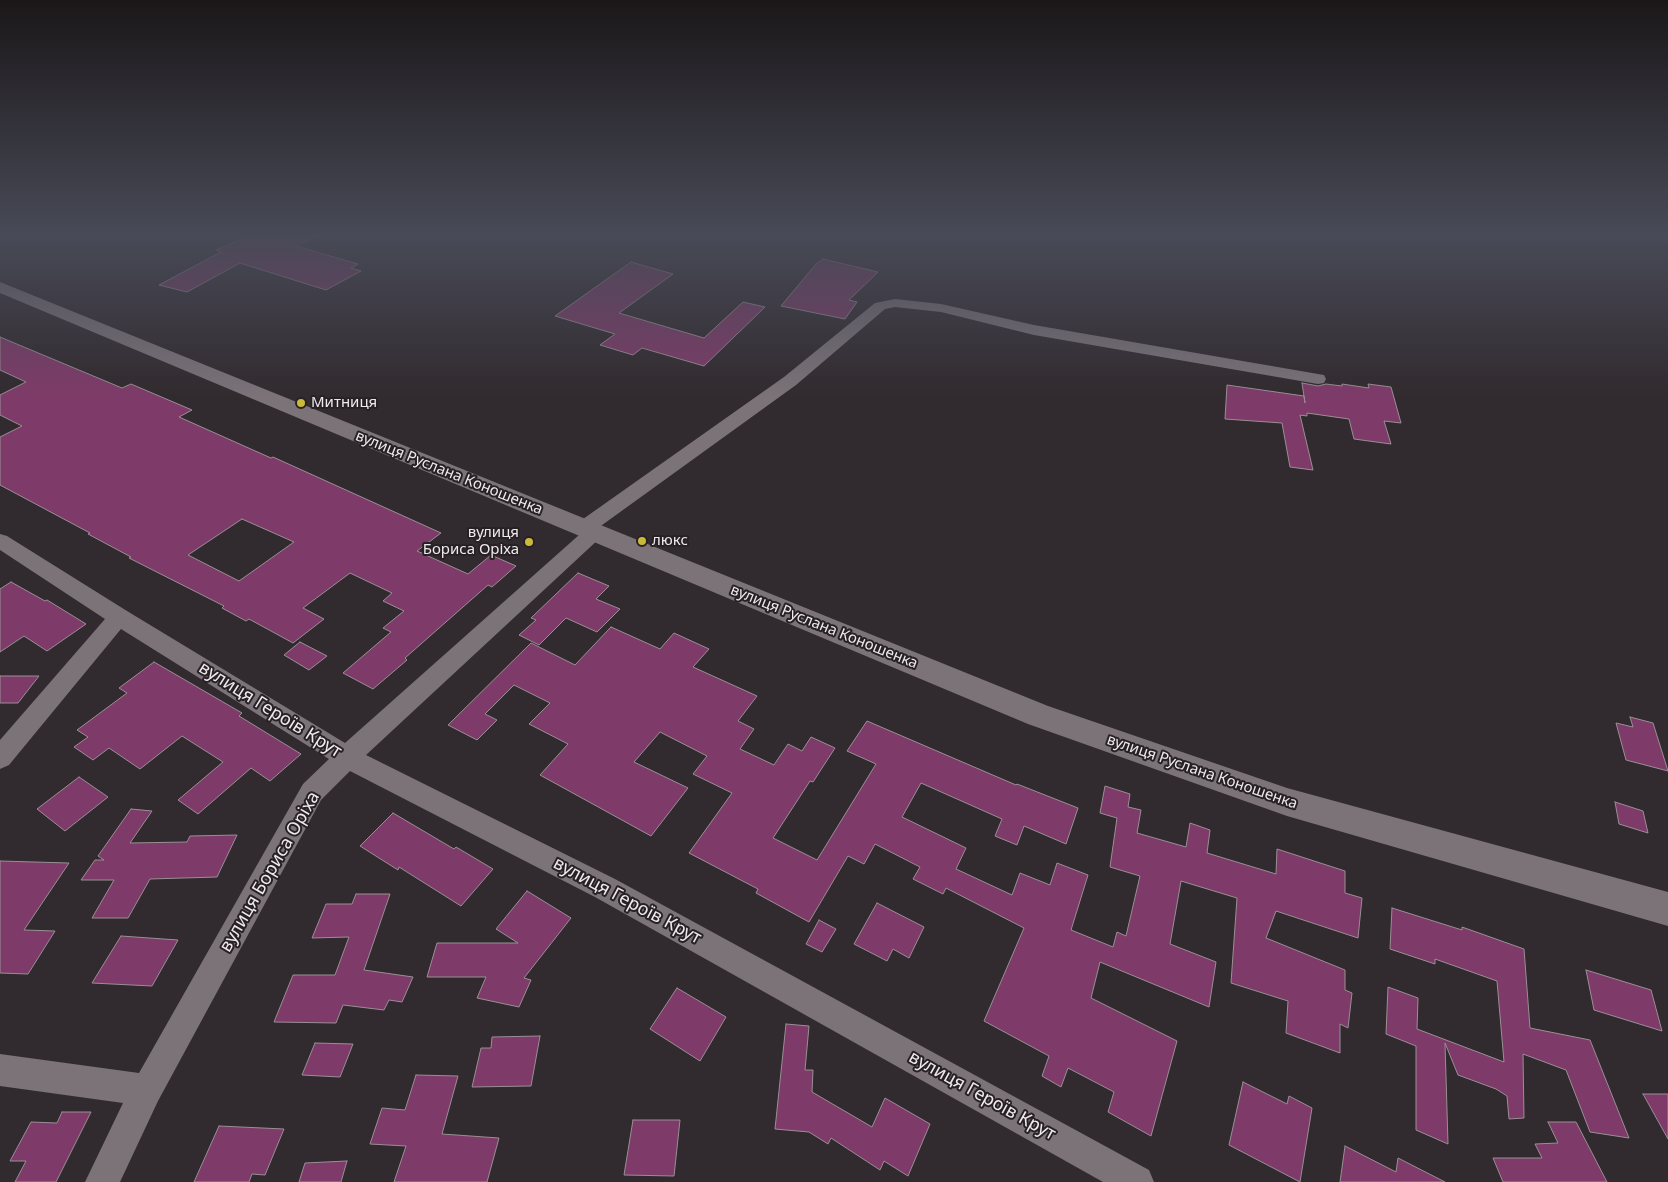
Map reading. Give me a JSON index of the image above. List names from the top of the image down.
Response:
{
  "streets": {
    "street": ["вулиця Руслана Коношенка", "вулиця Героїв Крут", "вулиця Бориса Оріха"]
  },
  "crossings": [
    ["вулиця Руслана Коношенка", "вулиця Бориса Оріха"],
    ["вулиця Героїв Крут", "вулиця Бориса Оріха"]
  ],
  "places": ["Митниця", "люкс", "вулиця Бориса Оріха"]
}
